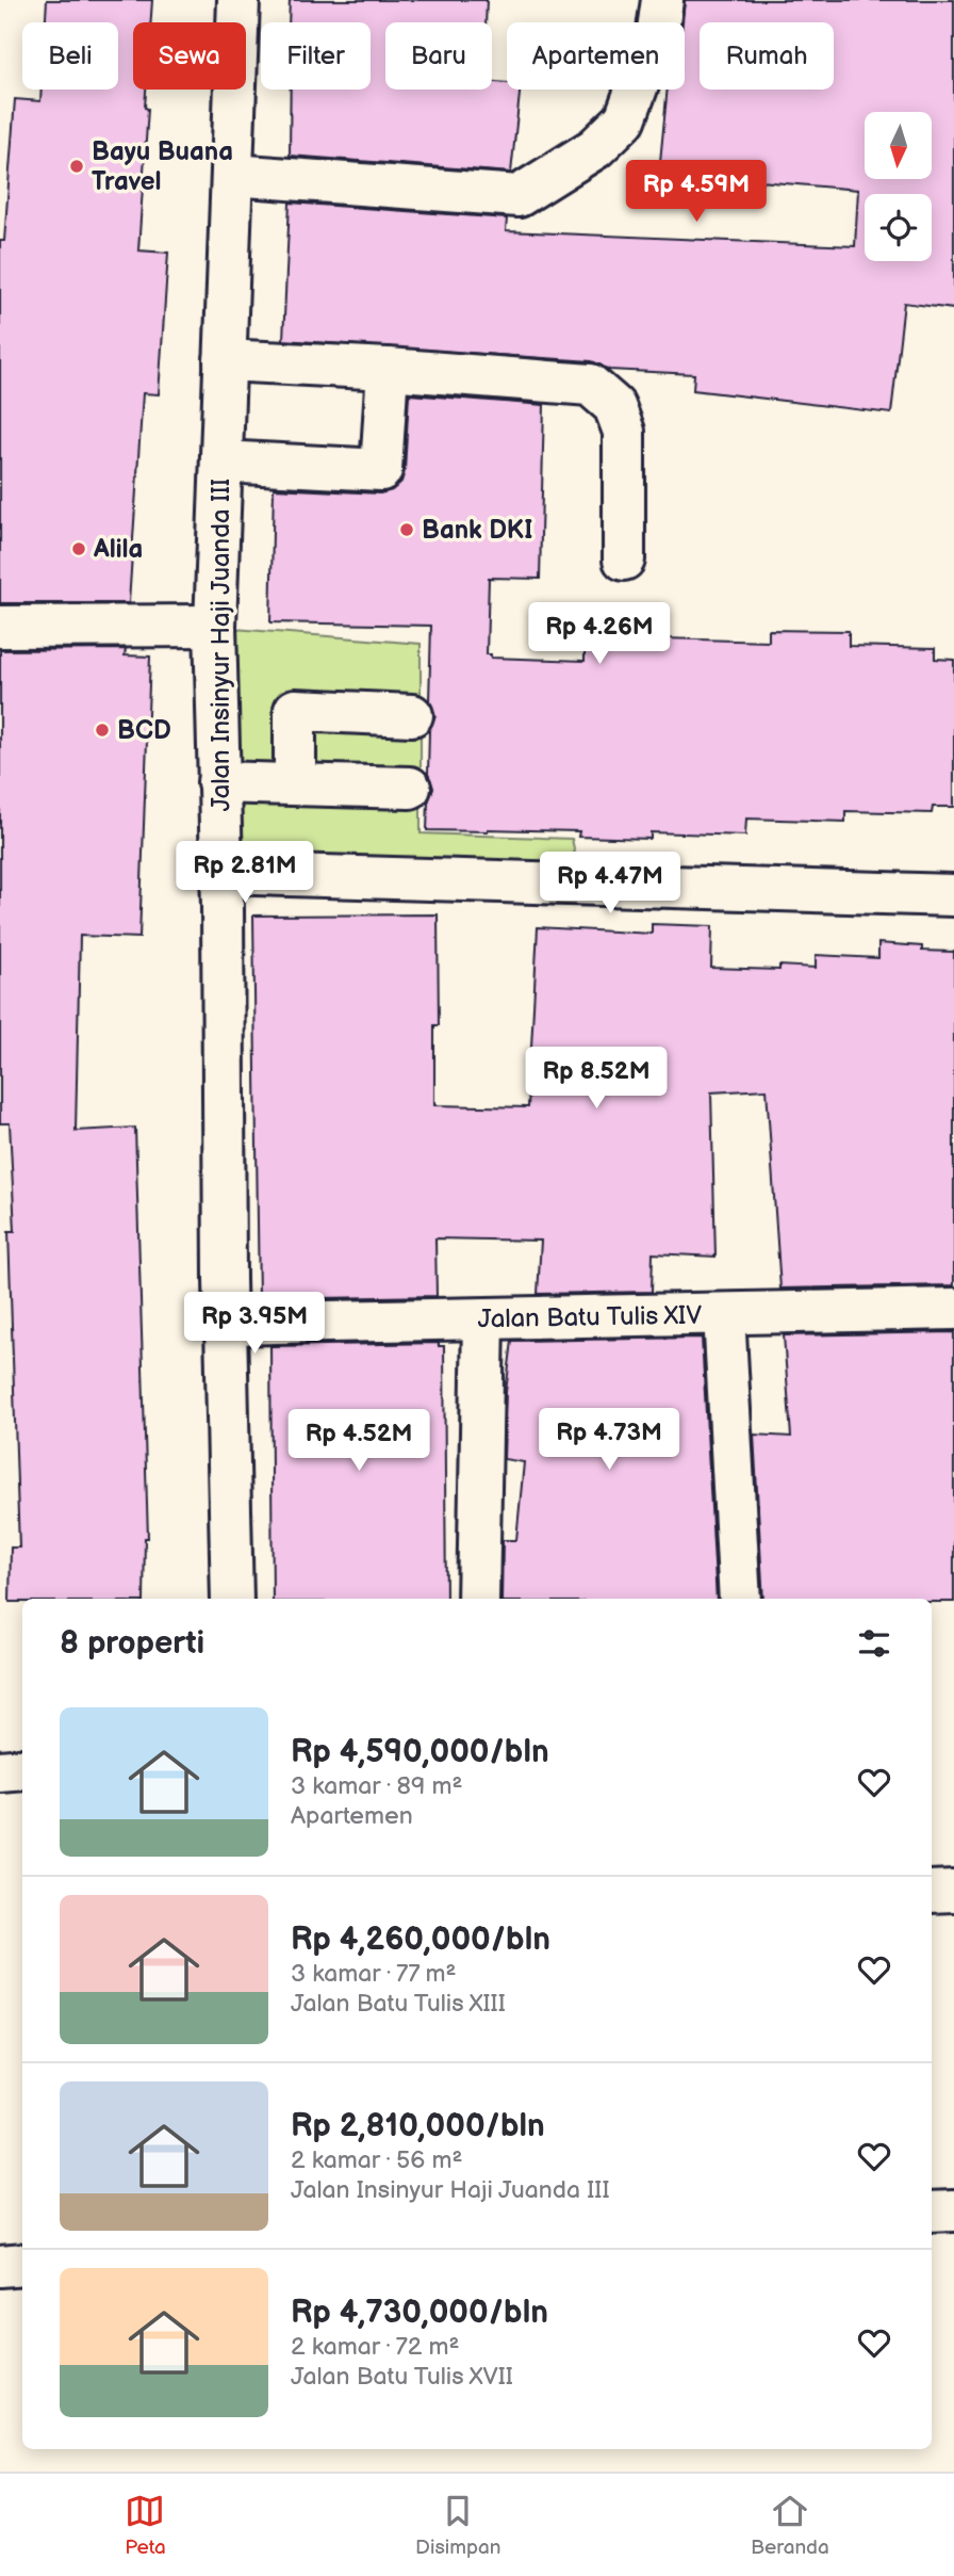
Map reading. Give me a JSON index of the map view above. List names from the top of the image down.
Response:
{
  "streets": {
    "street": ["Jalan Insinyur Haji Juanda III", "Jalan Batu Tulis XIV"]
  },
  "crossings": [
    ["Jalan Insinyur Haji Juanda III", "Jalan Batu Tulis XIV"]
  ],
  "places": [
    "Bayu Buana Travel",
    "Bank DKI",
    "Alila",
    "BCD"
  ],
  "north": "bottom",
  "page": {
    "chip": [
      "Beli",
      "Sewa",
      "Filter",
      "Baru",
      "Apartemen",
      "Rumah"
    ],
    "price": [
      "Rp 4.59M",
      "Rp 4.26M",
      "Rp 2.81M",
      "Rp 4.47M",
      "Rp 8.52M",
      "Rp 3.95M",
      "Rp 4.73M",
      "Rp 4.52M"
    ],
    "heading": "8 properti",
    "list": [
      {
        "name": "Rp 4,590,000/bln",
        "note": "3 kamar · 89 m² · Apartemen"
      },
      {
        "name": "Rp 4,260,000/bln",
        "note": "3 kamar · 77 m² · Jalan Batu Tulis XIII"
      },
      {
        "name": "Rp 2,810,000/bln",
        "note": "2 kamar · 56 m² · Jalan Insinyur Haji Juanda III"
      },
      {
        "name": "Rp 4,730,000/bln",
        "note": "2 kamar · 72 m² · Jalan Batu Tulis XVII"
      }
    ],
    "tabs": ["Peta", "Disimpan", "Beranda"]
  }
}
